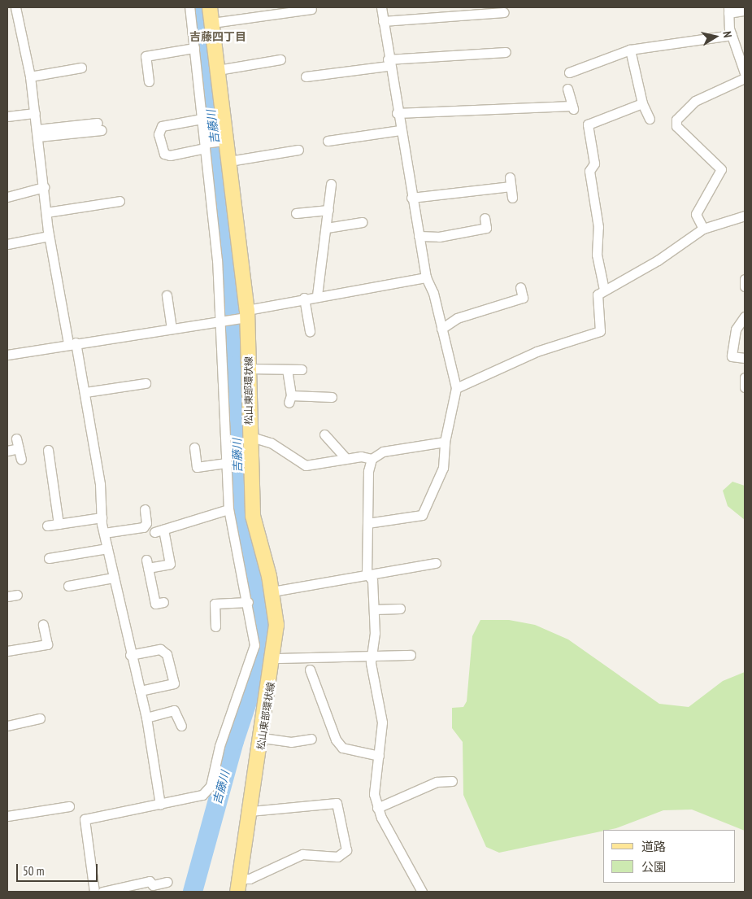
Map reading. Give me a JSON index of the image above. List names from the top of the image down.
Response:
{
  "streets": {
    "main road": ["松山東部環状線"]
  },
  "districts": ["吉藤四丁目"],
  "water": ["吉藤川"],
  "legend": ["道路", "公園"],
  "scale_bar": "50 m",
  "north": "right"
}
